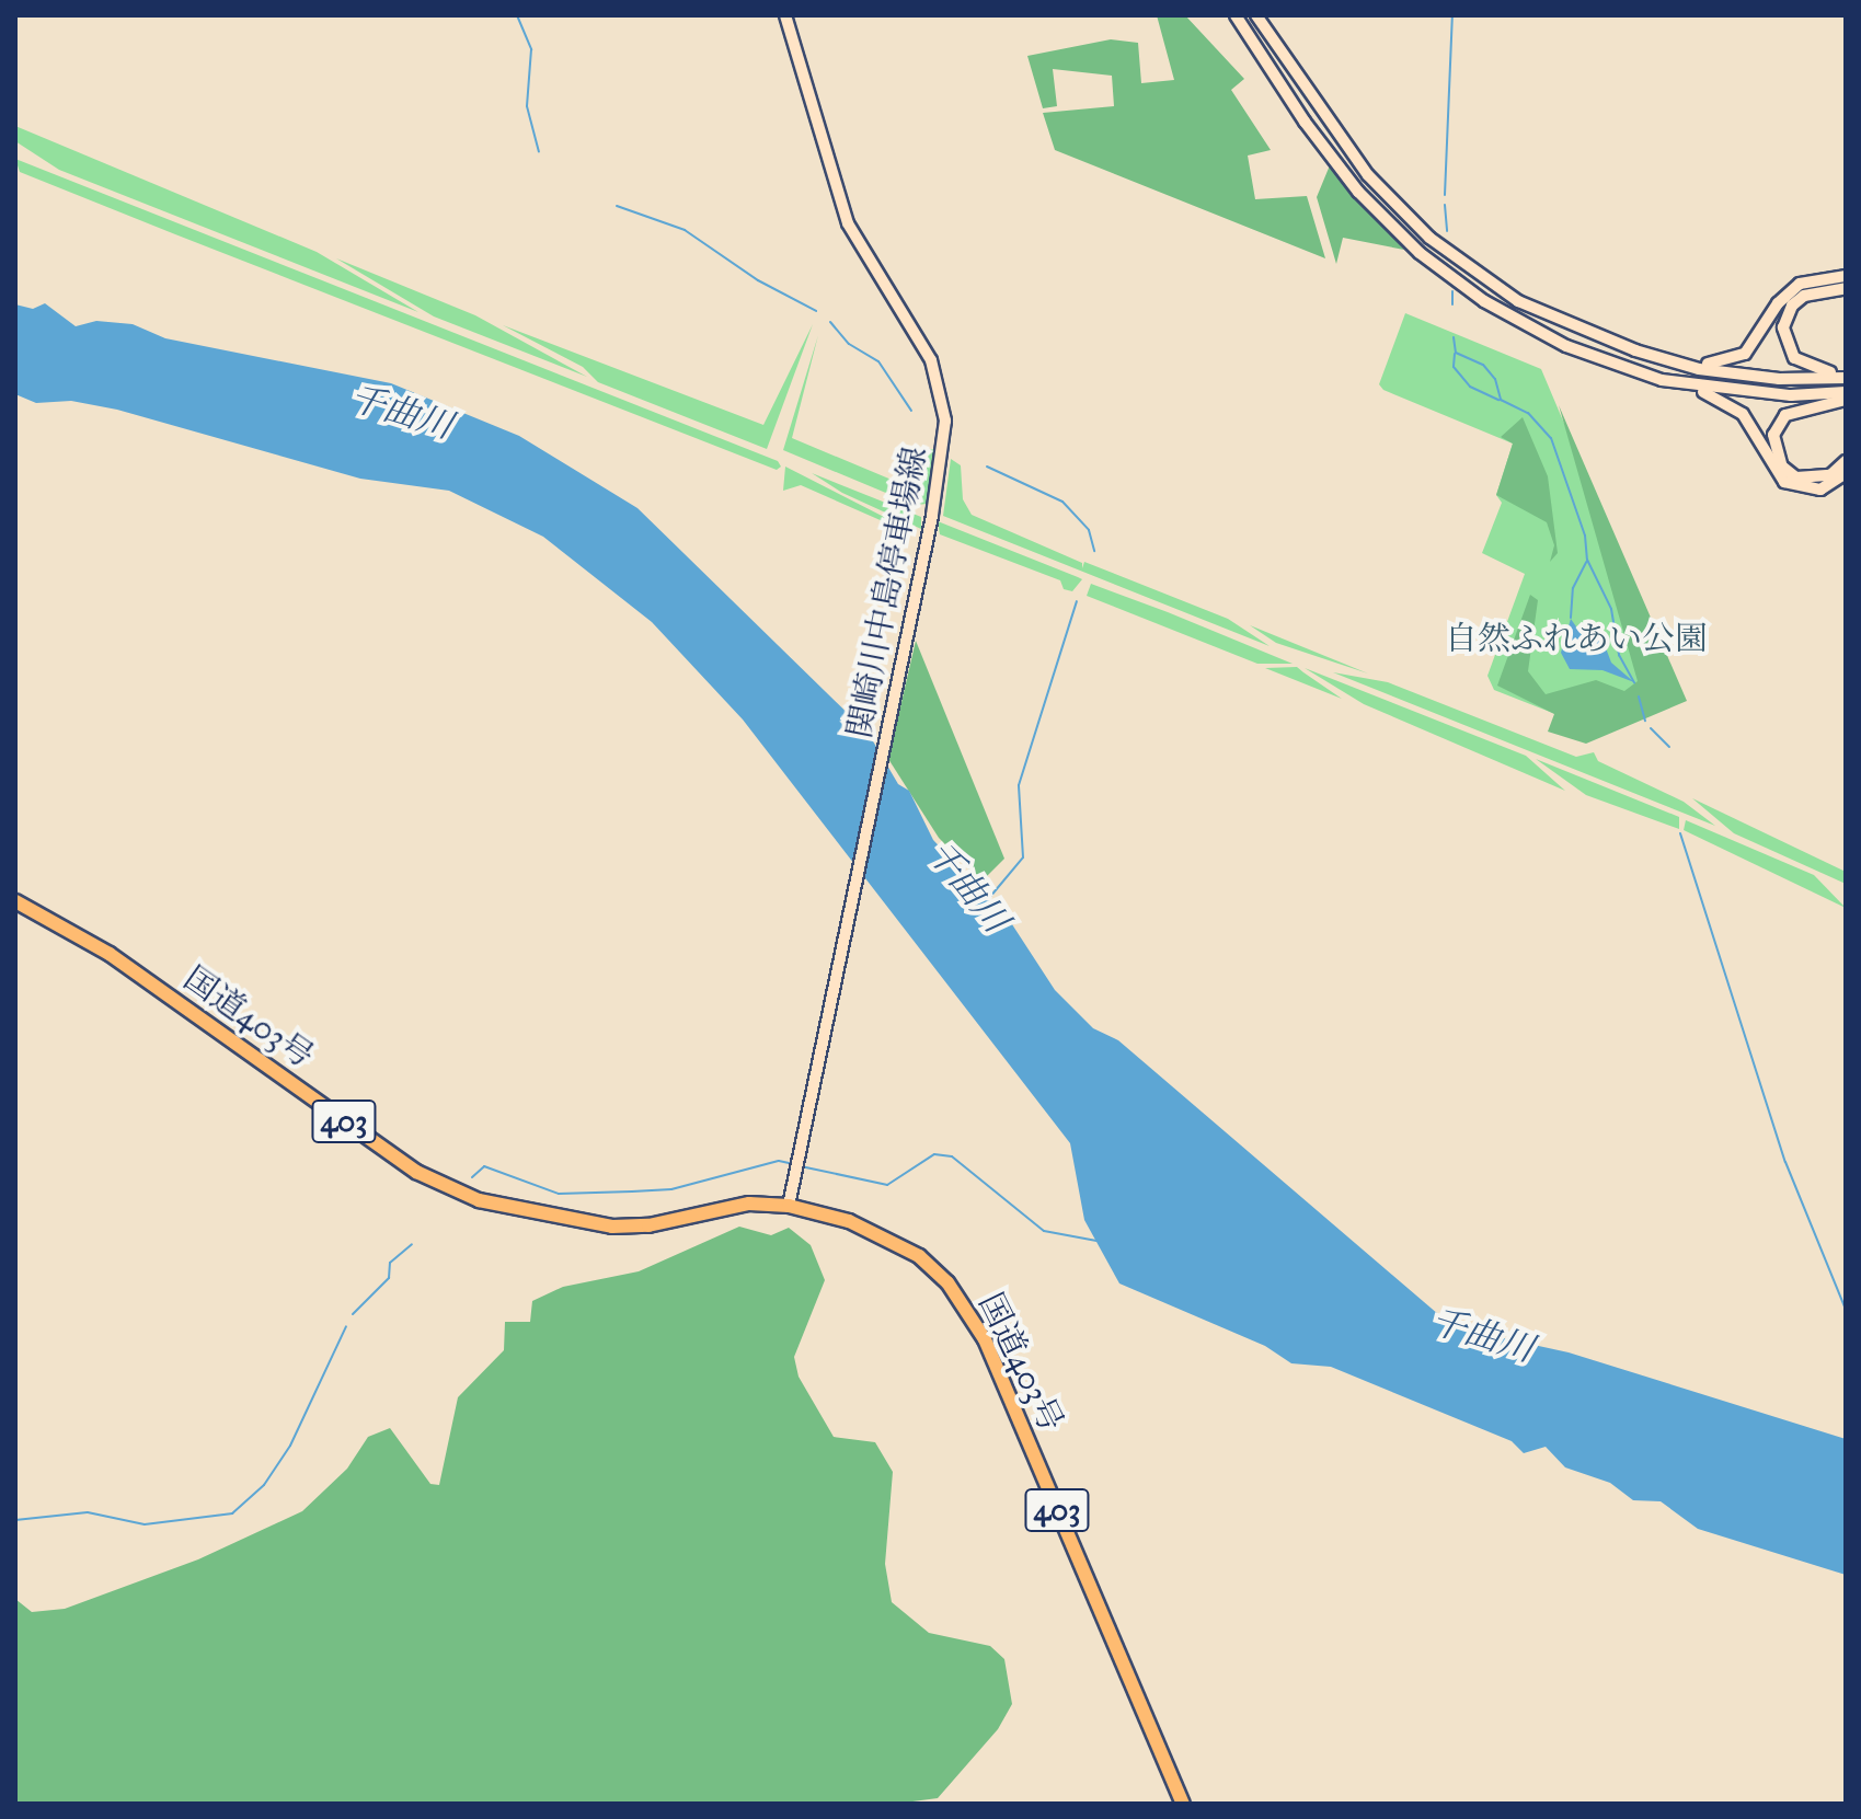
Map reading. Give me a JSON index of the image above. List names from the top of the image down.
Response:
{
  "streets": {
    "highway": ["国道403号", "403"],
    "main road": ["関崎川中島停車場線"]
  },
  "crossings": [
    ["関崎川中島停車場線", "国道403号"]
  ],
  "water": ["千曲川"],
  "parks": ["自然ふれあい公園"]
}
